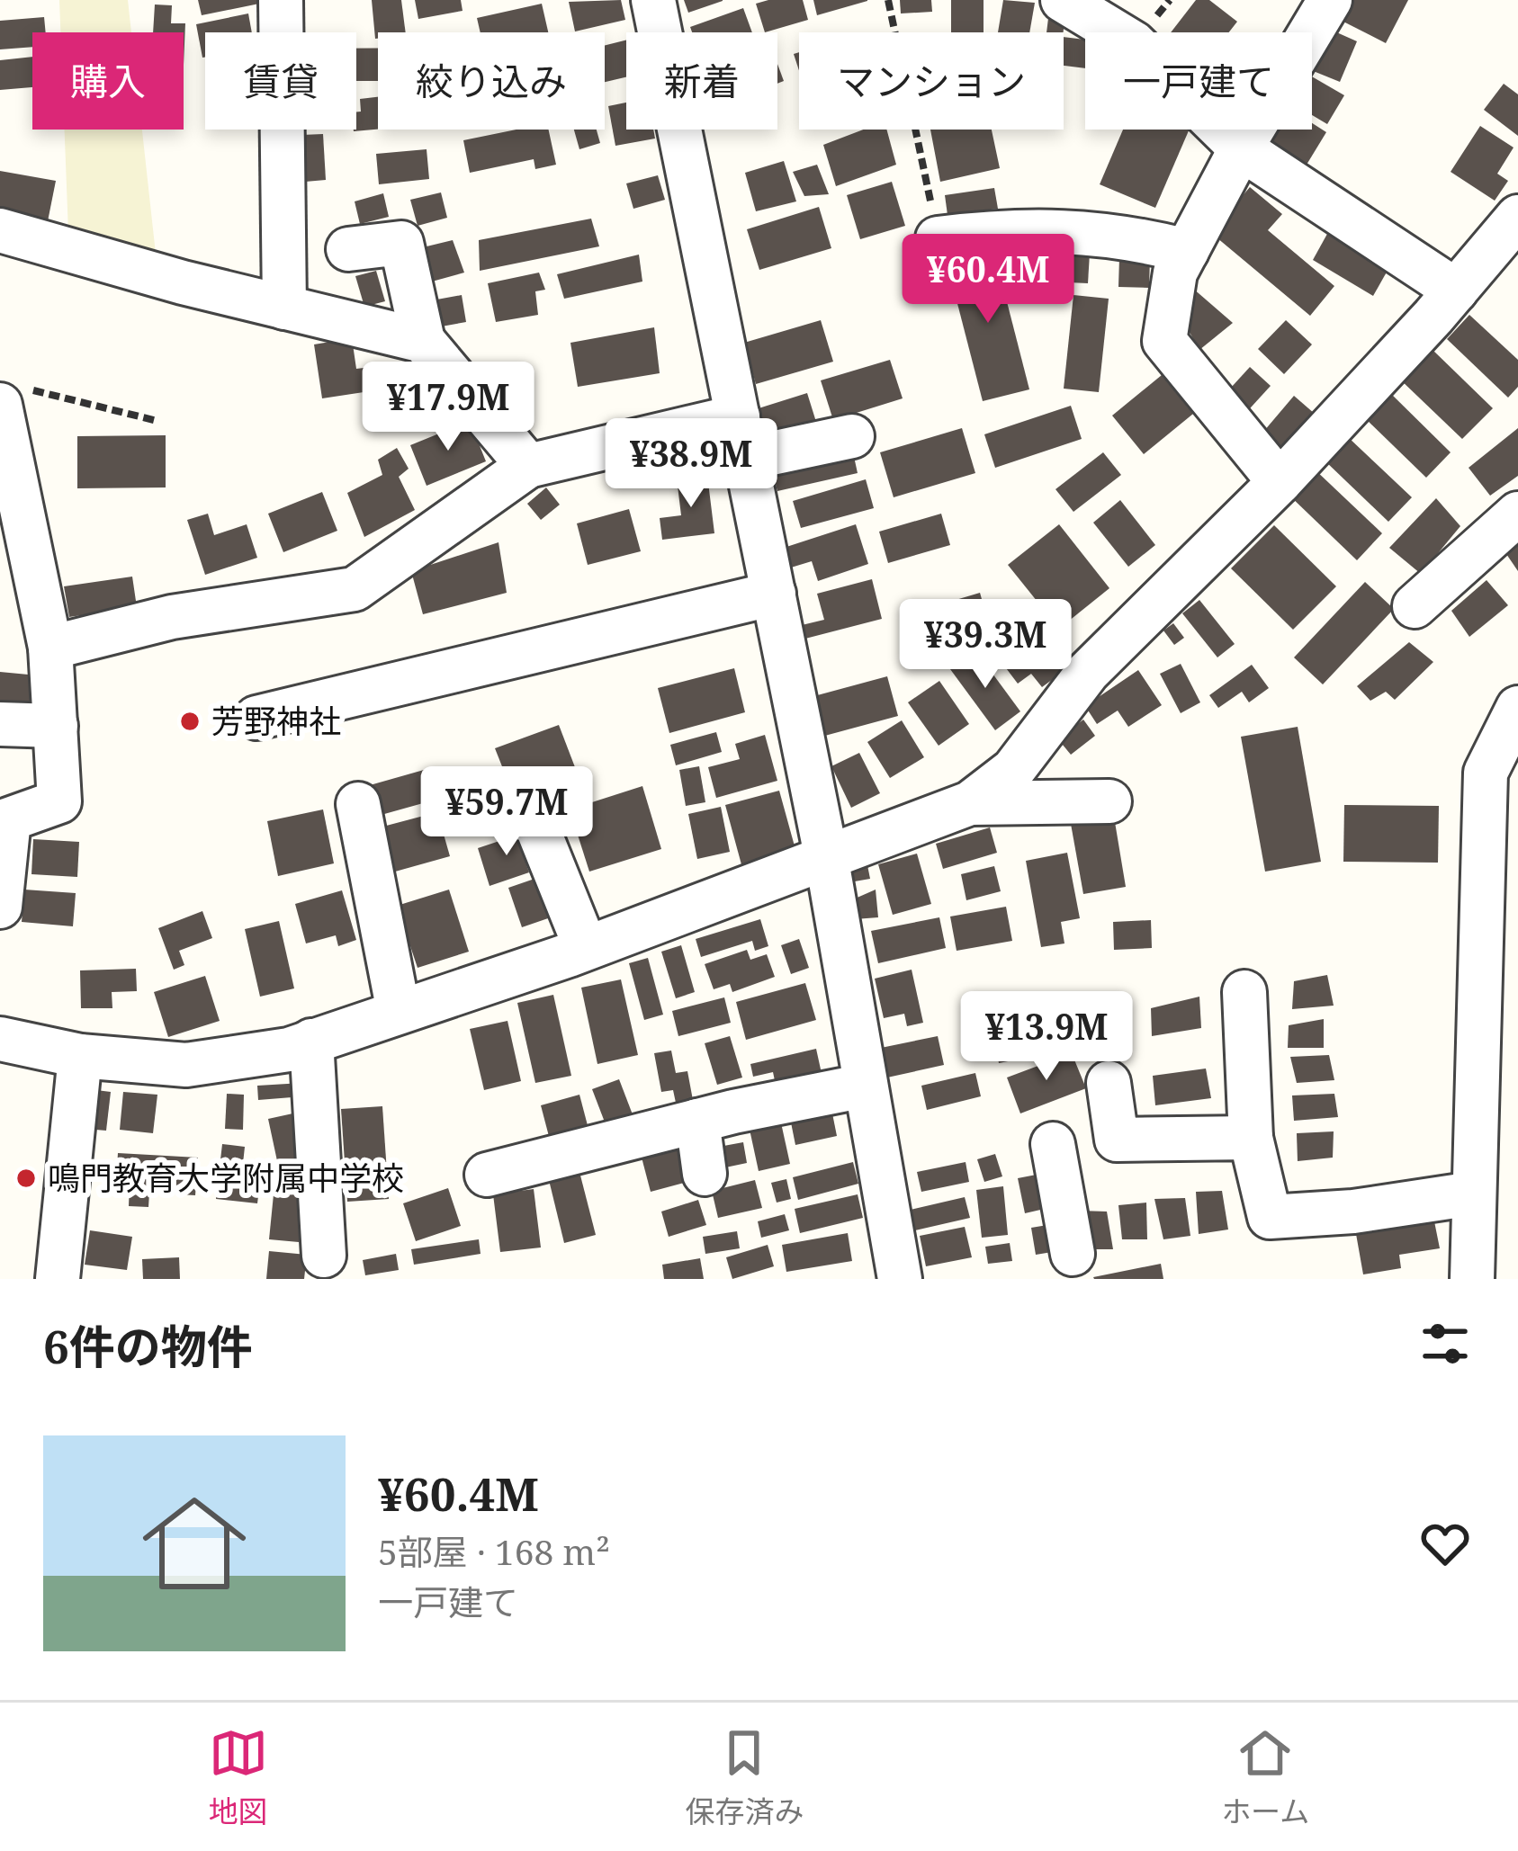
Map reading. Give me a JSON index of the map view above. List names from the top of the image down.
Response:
{
  "places": ["芳野神社", "鳴門教育大学附属中学校"],
  "page": {
    "chip": [
      "購入",
      "賃貸",
      "絞り込み",
      "新着",
      "マンション",
      "一戸建て"
    ],
    "price": [
      "¥60.4M",
      "¥17.9M",
      "¥38.9M",
      "¥39.3M",
      "¥59.7M",
      "¥13.9M"
    ],
    "heading": "6件の物件",
    "list": [
      {
        "name": "¥60.4M",
        "note": "5部屋 · 168 m² · 一戸建て"
      }
    ],
    "tabs": ["地図", "保存済み", "ホーム"]
  }
}
